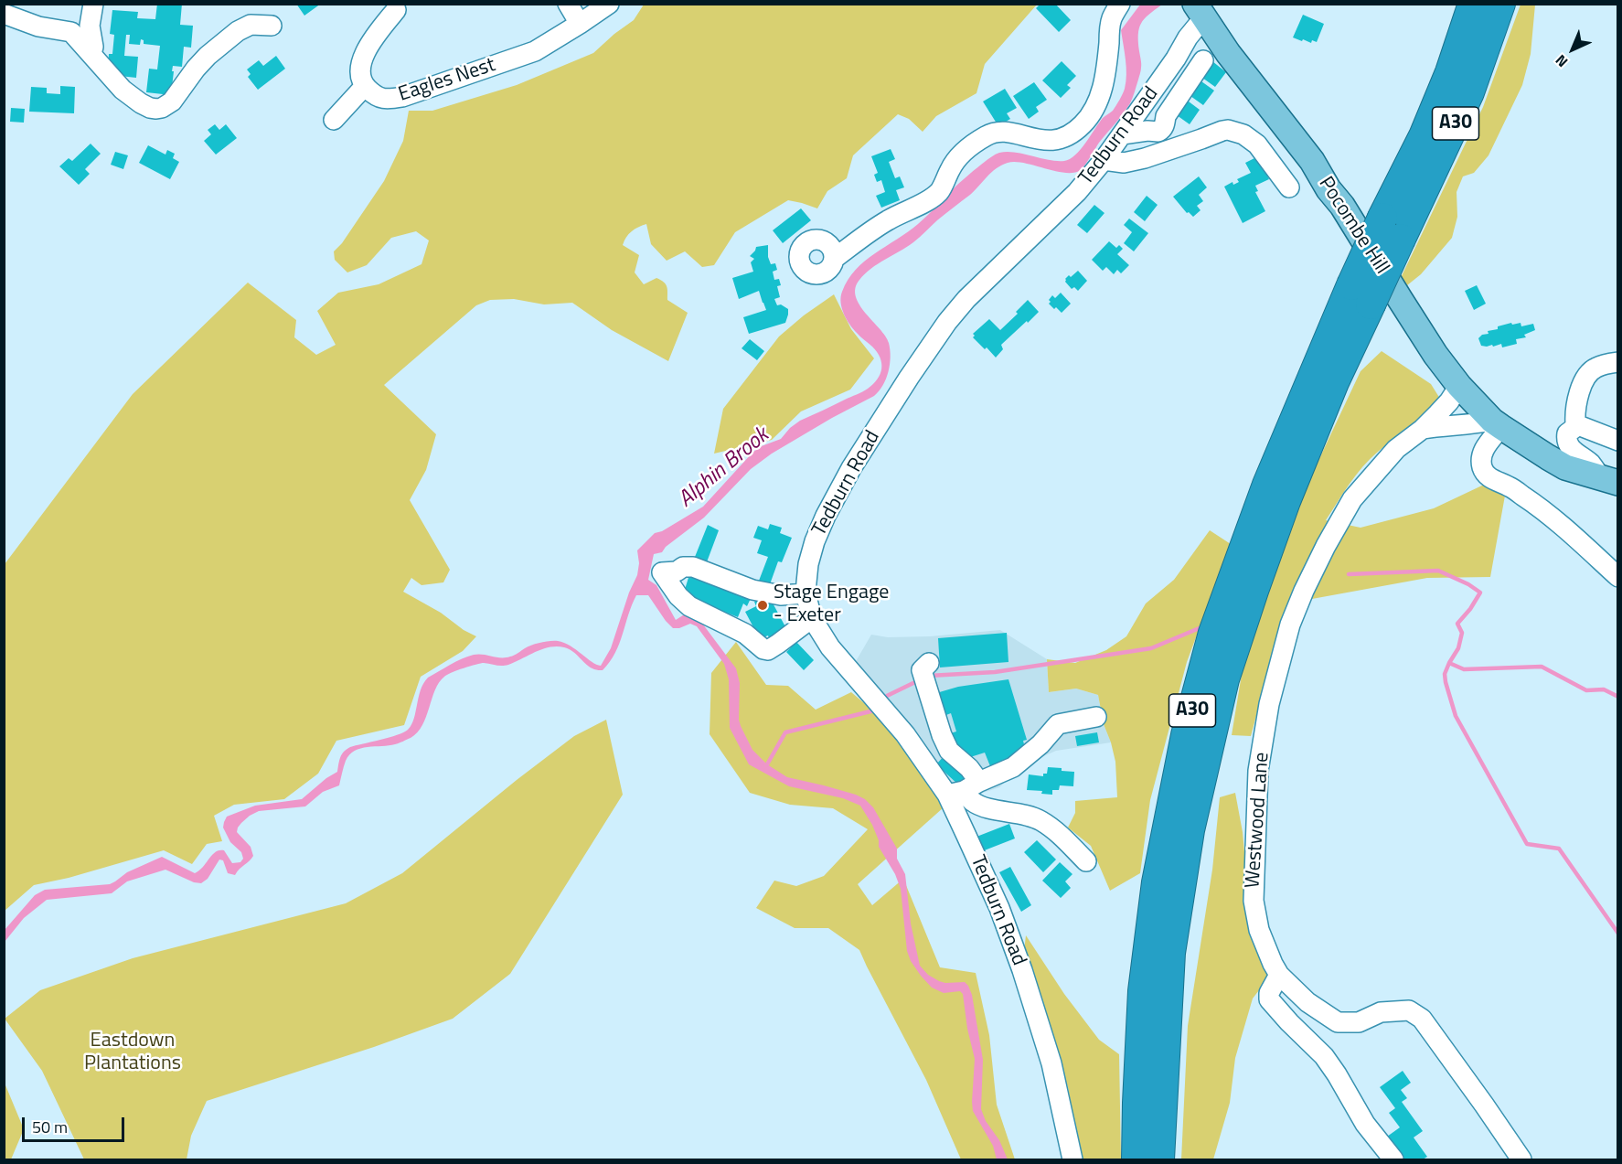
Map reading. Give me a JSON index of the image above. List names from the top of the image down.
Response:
{
  "streets": {
    "highway": ["A30"],
    "main road": ["Pocombe Hill"],
    "street": ["Eagles Nest", "Tedburn Road", "Westwood Lane"]
  },
  "crossings": [
    ["Tedburn Road", "Pocombe Hill"],
    ["Pocombe Hill", "Westwood Lane"]
  ],
  "water": ["Alphin Brook"],
  "parks": ["Eastdown Plantations"],
  "places": ["Stage Engage - Exeter"],
  "scale_bar": "50 m",
  "north": "bottom left"
}
